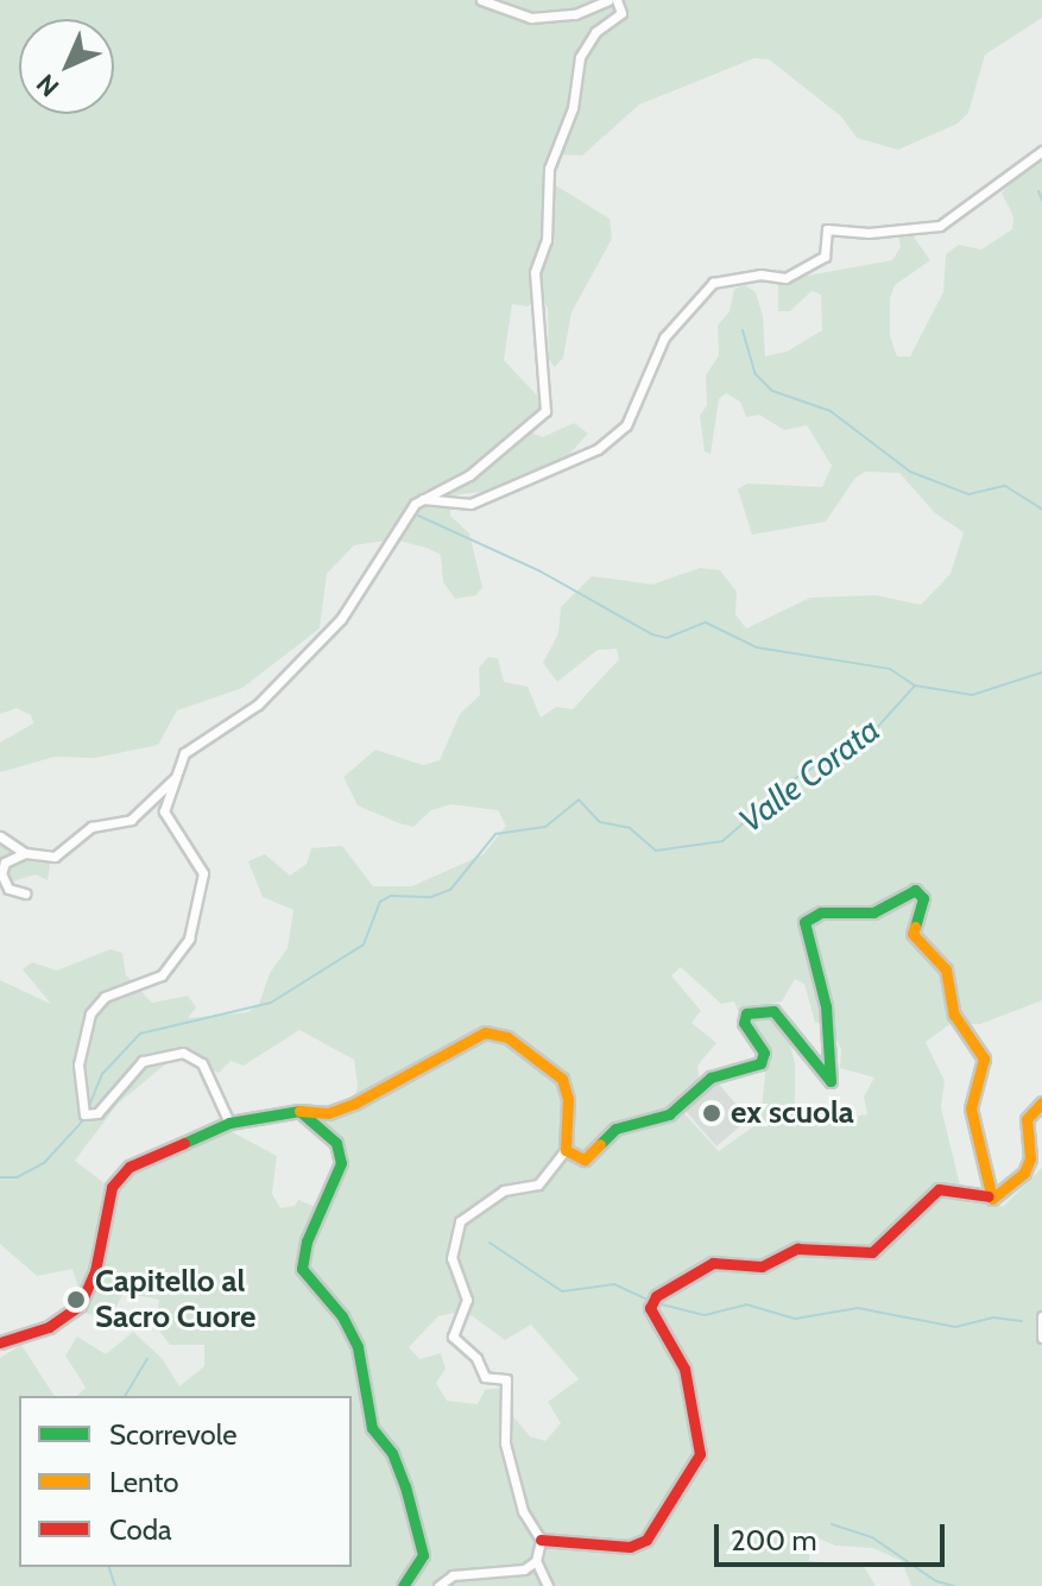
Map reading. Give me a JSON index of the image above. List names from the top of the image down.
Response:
{
  "water": ["Valle Corata"],
  "places": ["ex scuola", "Capitello al Sacro Cuore"],
  "legend": ["Scorrevole", "Lento", "Coda"],
  "scale_bar": "200 m",
  "north": "bottom left"
}
